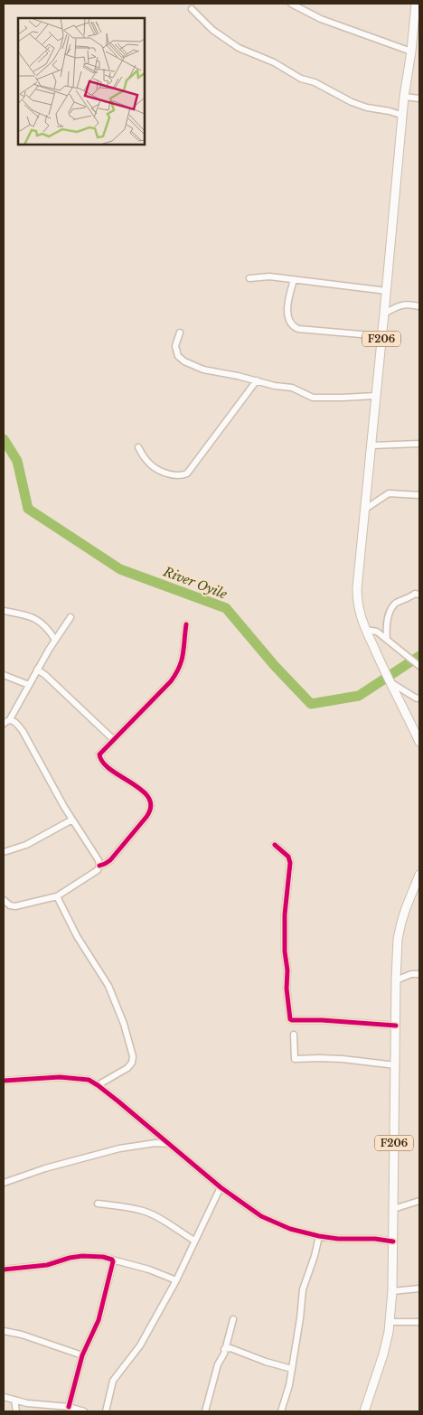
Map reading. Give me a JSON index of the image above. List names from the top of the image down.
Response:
{
  "streets": {
    "main road": ["F206"]
  },
  "water": ["River Oyile"]
}
